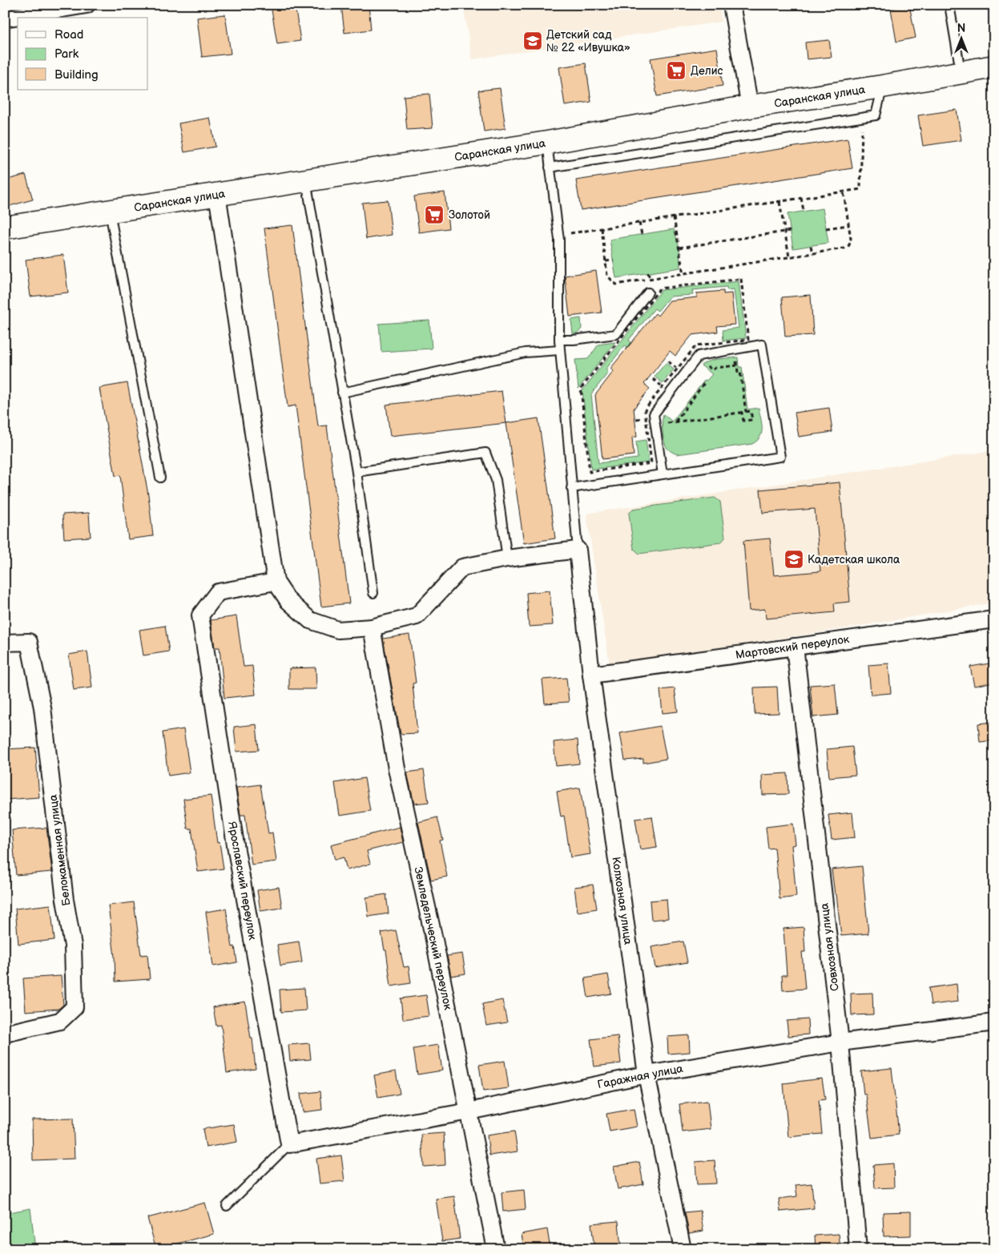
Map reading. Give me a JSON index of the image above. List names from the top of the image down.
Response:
{
  "streets": {
    "street": [
      "Саранская улица",
      "Мартовский переулок",
      "Белокаменная улица",
      "Ярославский переулок",
      "Колхозная улица",
      "Земледельческий переулок",
      "Совхозная улица",
      "Гаражная улица"
    ]
  },
  "crossings": [
    ["Мартовский переулок", "Колхозная улица"],
    ["Мартовский переулок", "Совхозная улица"],
    ["Ярославский переулок", "Гаражная улица"],
    ["Колхозная улица", "Гаражная улица"],
    ["Земледельческий переулок", "Гаражная улица"],
    ["Совхозная улица", "Гаражная улица"]
  ],
  "places": {
    "school or university": ["Детский сад № 22 «Ивушка»", "Кадетская школа"],
    "supermarket": ["Делис", "Золотой"]
  },
  "legend": ["Road", "Park", "Building"],
  "north": "top"
}
